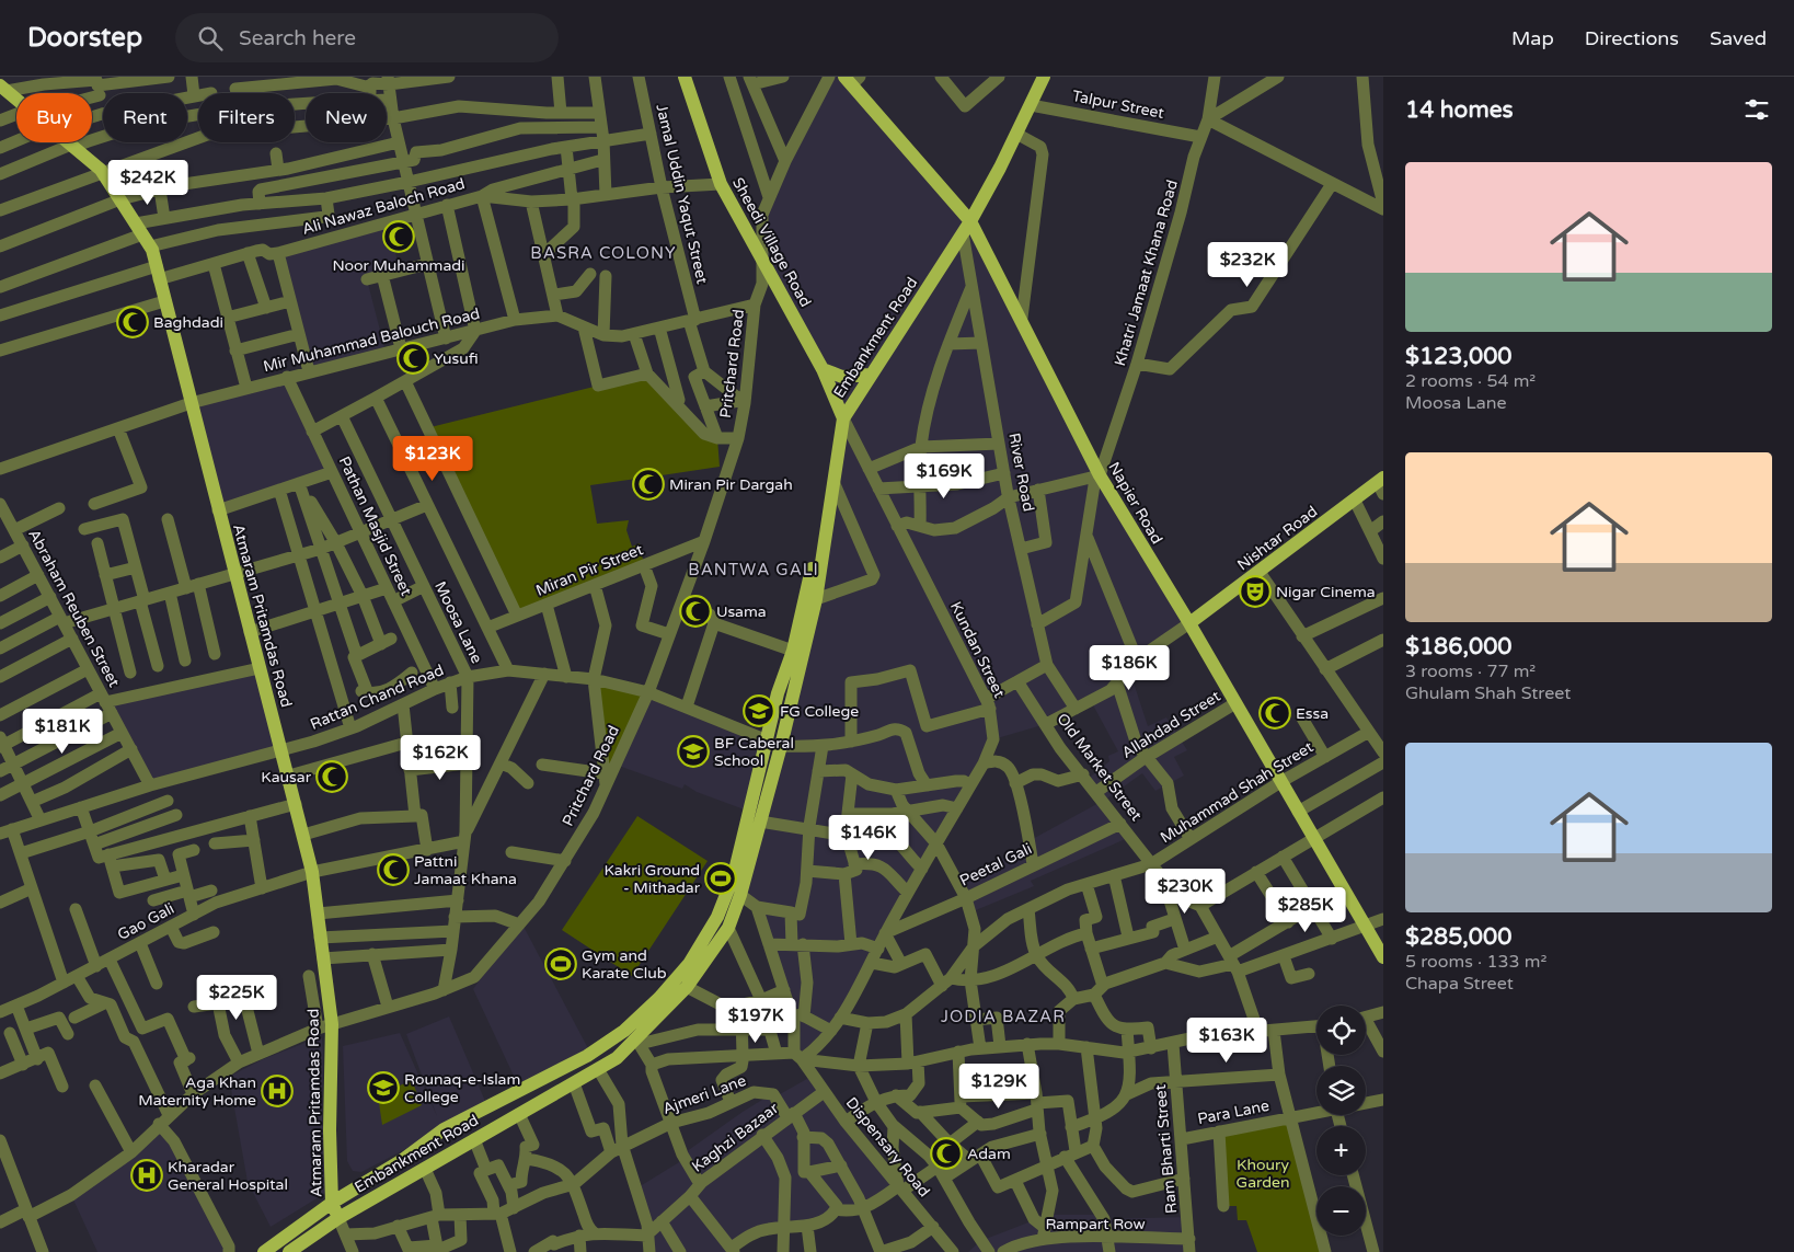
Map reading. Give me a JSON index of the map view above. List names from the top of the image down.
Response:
{
  "streets": {
    "main road": [
      "Sheedi Village Road",
      "Embankment Road",
      "Napier Road",
      "Nishtar Road",
      "Atmaram Pritamdas Road"
    ],
    "street": [
      "Talpur Street",
      "Jamal Uddin Yaqut Street",
      "Ali Nawaz Baloch Road",
      "Khatri Jamaat Khana Road",
      "Mir Muhammad Balouch Road",
      "Pritchard Road",
      "River Road",
      "Pathan Masjid Street",
      "Miran Pir Street",
      "Abraham Reuben Street",
      "Moosa Lane",
      "Kundan Street",
      "Rattan Chand Road",
      "Allahdad Street",
      "Old Market Street",
      "Muhammad Shah Street",
      "Peetal Gali",
      "Gao Gali",
      "Ajmeri Lane",
      "Para Lane",
      "Kaghzi Bazaar",
      "Dispensary Road",
      "Ram Bharti Street",
      "Rampart Row"
    ]
  },
  "crossings": [
    ["Talpur Street", "Khatri Jamaat Khana Road"],
    ["Talpur Street", "Embankment Road"],
    ["Jamal Uddin Yaqut Street", "Ali Nawaz Baloch Road"],
    ["Jamal Uddin Yaqut Street", "Mir Muhammad Balouch Road"],
    ["Ali Nawaz Baloch Road", "Sheedi Village Road"],
    ["Ali Nawaz Baloch Road", "Atmaram Pritamdas Road"],
    ["Sheedi Village Road", "Embankment Road"],
    ["Sheedi Village Road", "Pritchard Road"],
    ["Sheedi Village Road", "Kundan Street"],
    ["Khatri Jamaat Khana Road", "River Road"],
    ["Khatri Jamaat Khana Road", "Napier Road"],
    ["Embankment Road", "River Road"],
    ["Embankment Road", "Napier Road"],
    ["Embankment Road", "Atmaram Pritamdas Road"],
    ["Embankment Road", "Kundan Street"],
    ["Embankment Road", "Rattan Chand Road"],
    ["Mir Muhammad Balouch Road", "Pritchard Road"],
    ["Mir Muhammad Balouch Road", "Pathan Masjid Street"],
    ["Mir Muhammad Balouch Road", "Atmaram Pritamdas Road"],
    ["Pritchard Road", "Miran Pir Street"],
    ["Pritchard Road", "Atmaram Pritamdas Road"],
    ["Pritchard Road", "Moosa Lane"],
    ["Pritchard Road", "Rattan Chand Road"],
    ["River Road", "Napier Road"],
    ["Napier Road", "Nishtar Road"],
    ["Napier Road", "Allahdad Street"],
    ["Napier Road", "Muhammad Shah Street"],
    ["Pathan Masjid Street", "Rattan Chand Road"],
    ["Abraham Reuben Street", "Rattan Chand Road"],
    ["Atmaram Pritamdas Road", "Rattan Chand Road"],
    ["Atmaram Pritamdas Road", "Gao Gali"],
    ["Moosa Lane", "Rattan Chand Road"],
    ["Moosa Lane", "Gao Gali"],
    ["Kundan Street", "Muhammad Shah Street"],
    ["Kundan Street", "Peetal Gali"],
    ["Kundan Street", "Dispensary Road"],
    ["Allahdad Street", "Old Market Street"],
    ["Old Market Street", "Muhammad Shah Street"],
    ["Old Market Street", "Peetal Gali"],
    ["Ajmeri Lane", "Kaghzi Bazaar"],
    ["Para Lane", "Ram Bharti Street"],
    ["Kaghzi Bazaar", "Dispensary Road"],
    ["Ram Bharti Street", "Rampart Row"]
  ],
  "districts": ["BASRA COLONY", "BANTWA GALI", "JODIA BAZAR"],
  "parks": ["Khoury Garden"],
  "places": {
    "mosque": [
      "Noor Muhammadi",
      "Baghdadi",
      "Yusufi",
      "Miran Pir Dargah",
      "Usama",
      "Essa",
      "Kausar",
      "Pattni Jamaat Khana",
      "Adam"
    ],
    "theatre": ["Nigar Cinema"],
    "school or university": ["FG College", "BF Caberal School", "Rounaq-e-Islam College"],
    "sports": ["Kakri Ground - Mithadar", "Gym and Karate Club"],
    "hospital": ["Aga Khan Maternity Home", "Kharadar General Hospital"]
  },
  "page": {
    "header": "Doorstep",
    "search": "Search here",
    "nav": ["Map", "Directions", "Saved"],
    "heading": "14 homes",
    "chip": [
      "Buy",
      "Rent",
      "Filters",
      "New"
    ],
    "list": [
      {
        "name": "$123,000",
        "note": "2 rooms · 54 m² · Moosa Lane"
      },
      {
        "name": "$186,000",
        "note": "3 rooms · 77 m² · Ghulam Shah Street"
      },
      {
        "name": "$285,000",
        "note": "5 rooms · 133 m² · Chapa Street"
      }
    ],
    "price": [
      "$242K",
      "$232K",
      "$123K",
      "$169K",
      "$186K",
      "$181K",
      "$162K",
      "$146K",
      "$230K",
      "$285K",
      "$225K",
      "$197K",
      "$163K",
      "$129K"
    ],
    "map_buttons": ["+", "−"]
  }
}
